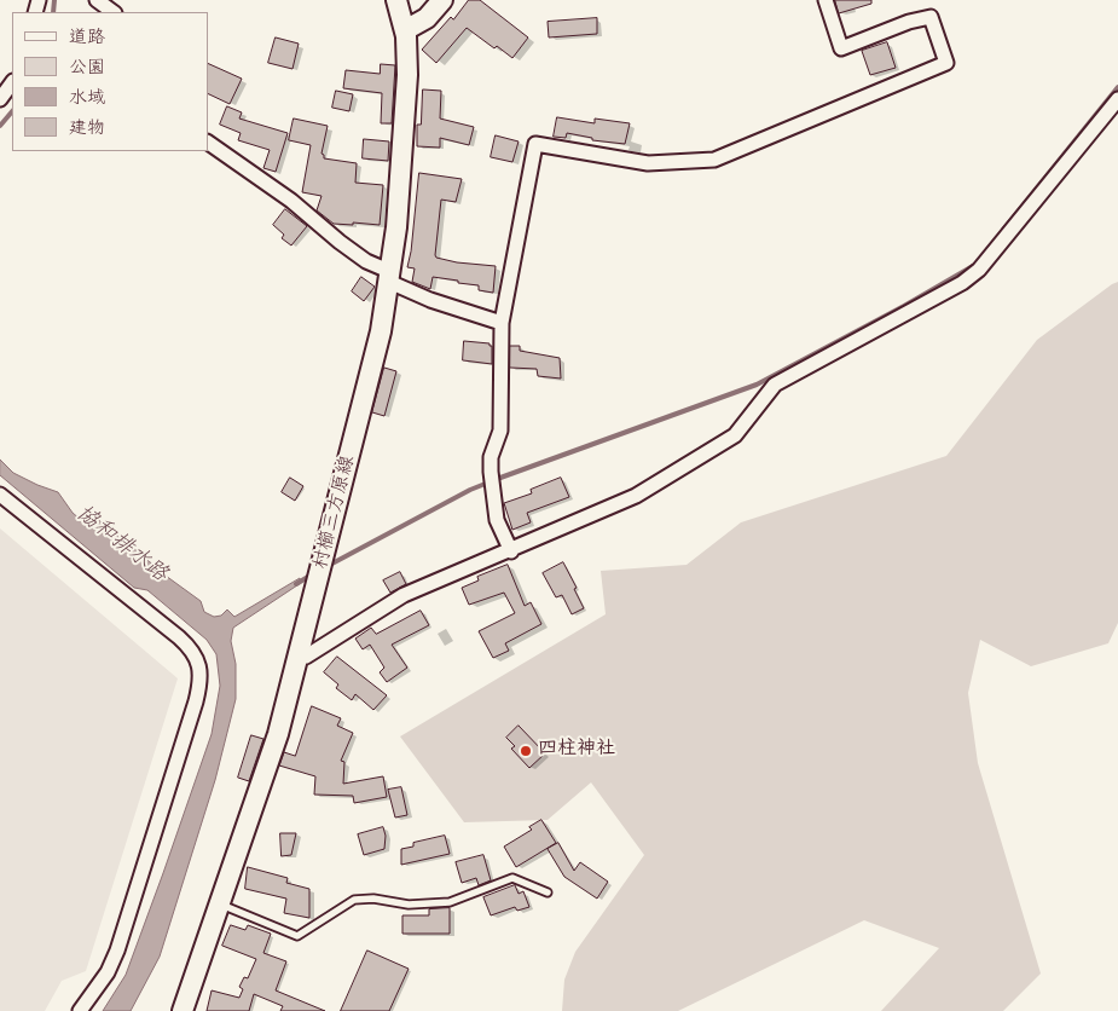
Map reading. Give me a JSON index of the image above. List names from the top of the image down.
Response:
{
  "streets": {
    "main road": ["村櫛三方原線"]
  },
  "water": ["協和排水路"],
  "places": ["四柱神社"],
  "legend": [
    "道路",
    "公園",
    "水域",
    "建物"
  ]
}
